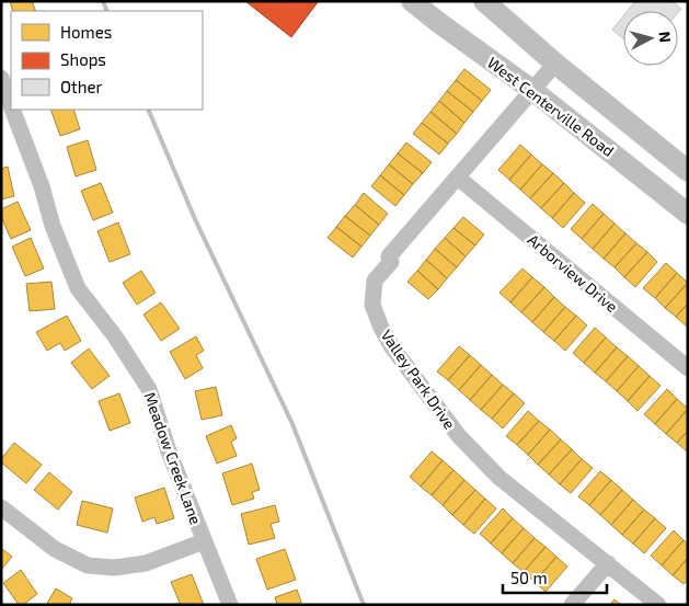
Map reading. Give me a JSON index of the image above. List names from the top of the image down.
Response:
{
  "streets": {
    "main road": ["West Centerville Road"],
    "street": ["Arborview Drive", "Valley Park Drive", "Meadow Creek Lane"]
  },
  "crossings": [
    ["West Centerville Road", "Valley Park Drive"],
    ["Arborview Drive", "Valley Park Drive"]
  ],
  "legend": ["Homes", "Shops", "Other"],
  "scale_bar": "50 m",
  "north": "right"
}
